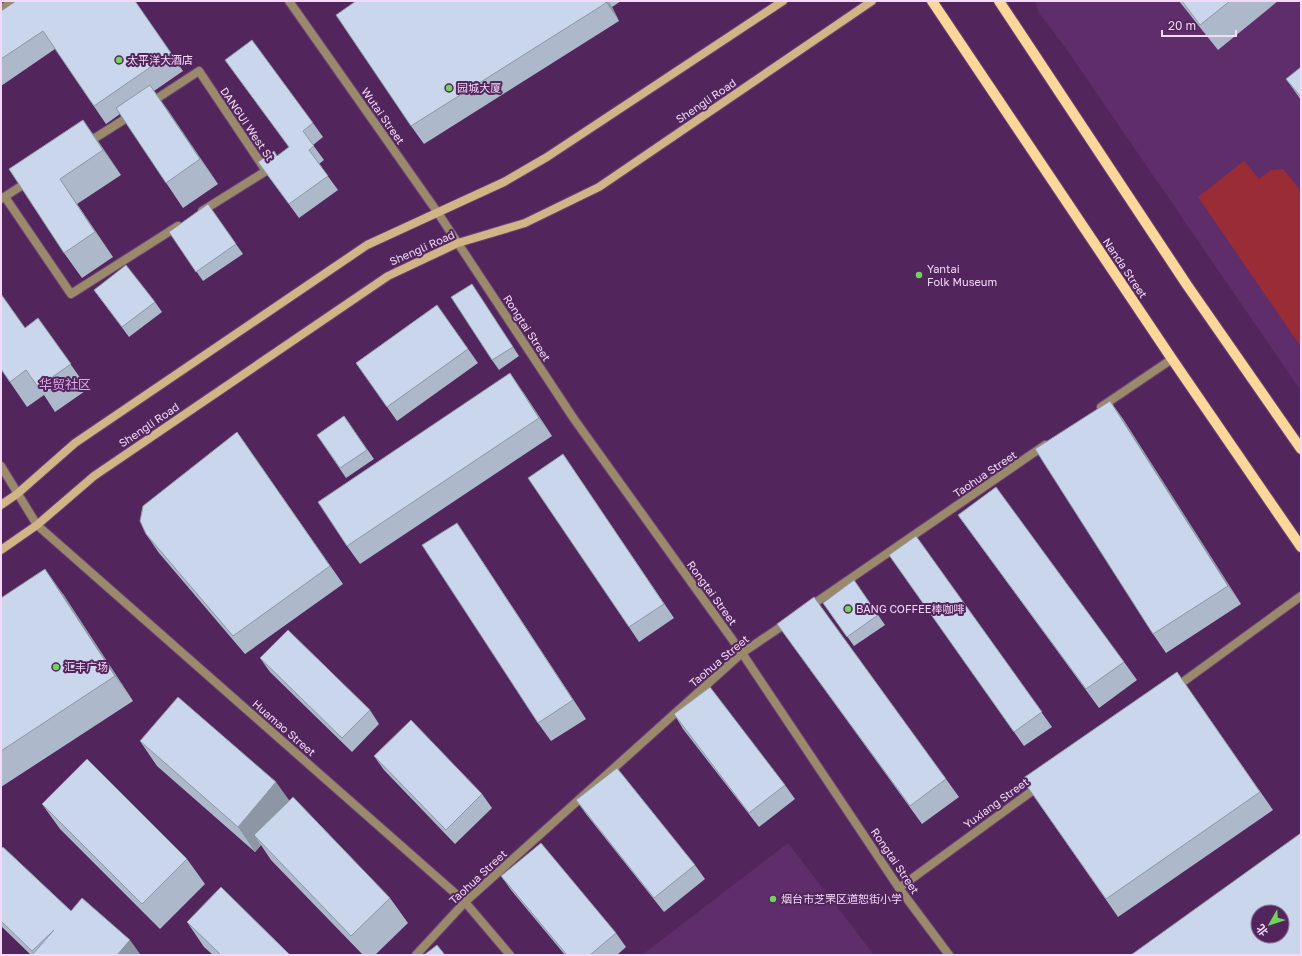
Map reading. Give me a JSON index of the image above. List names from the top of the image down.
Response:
{
  "streets": {
    "main road": ["Shengli Road", "Nanda Street"],
    "street": [
      "Wutai Street",
      "DANGUI West St",
      "Rongtai Street",
      "Taohua Street",
      "Huamao Street",
      "Yuxiang Street"
    ]
  },
  "crossings": [
    ["Shengli Road", "Wutai Street"],
    ["Shengli Road", "Rongtai Street"],
    ["Shengli Road", "Huamao Street"],
    ["Wutai Street", "Rongtai Street"],
    ["Rongtai Street", "Taohua Street"],
    ["Rongtai Street", "Yuxiang Street"],
    ["Taohua Street", "Huamao Street"]
  ],
  "districts": ["华贸社区"],
  "places": [
    "太平洋大酒店",
    "园城大厦",
    "Yantai Folk Museum",
    "BANG COFFEE棒咖啡",
    "汇丰广场",
    "烟台市芝罘区道恕街小学"
  ],
  "scale_bar": "20 m",
  "north": "bottom left"
}
